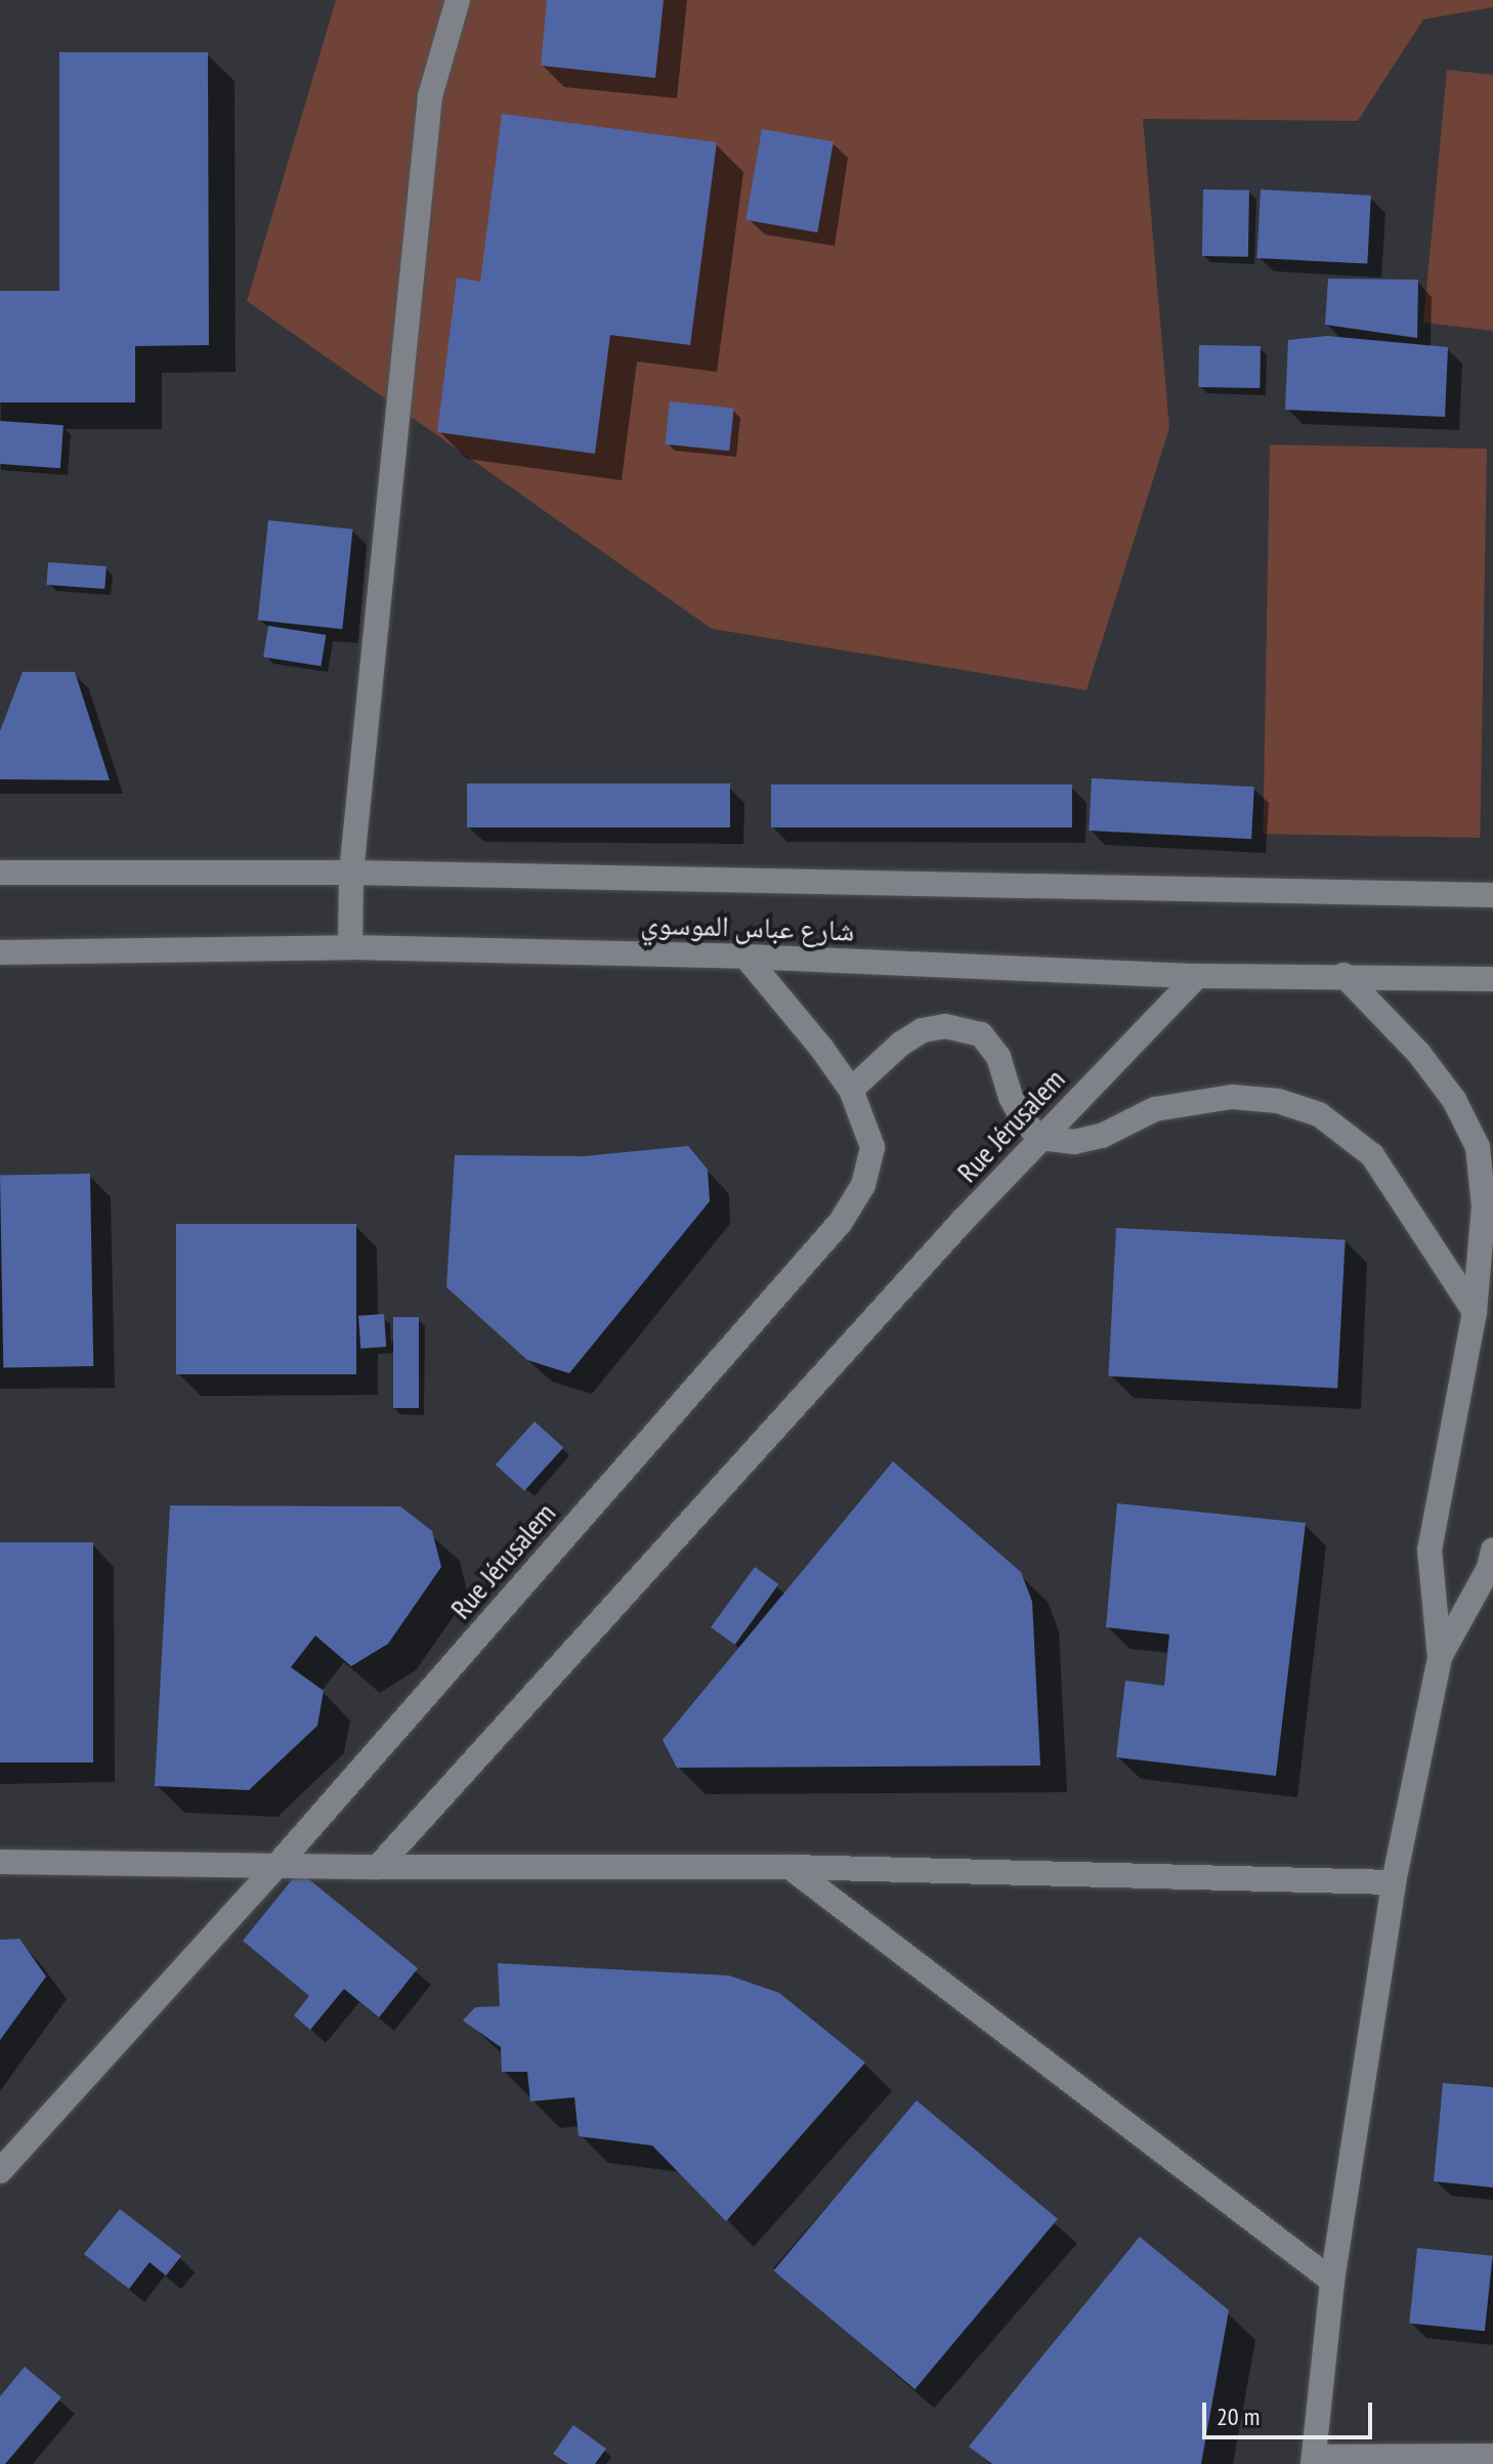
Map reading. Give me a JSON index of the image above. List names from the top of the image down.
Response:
{
  "streets": {
    "street": ["شارع عباس الموسوي", "Rue Jérusalem"]
  },
  "crossings": [
    ["شارع عباس الموسوي", "Rue Jérusalem"]
  ],
  "scale_bar": "20 m"
}
